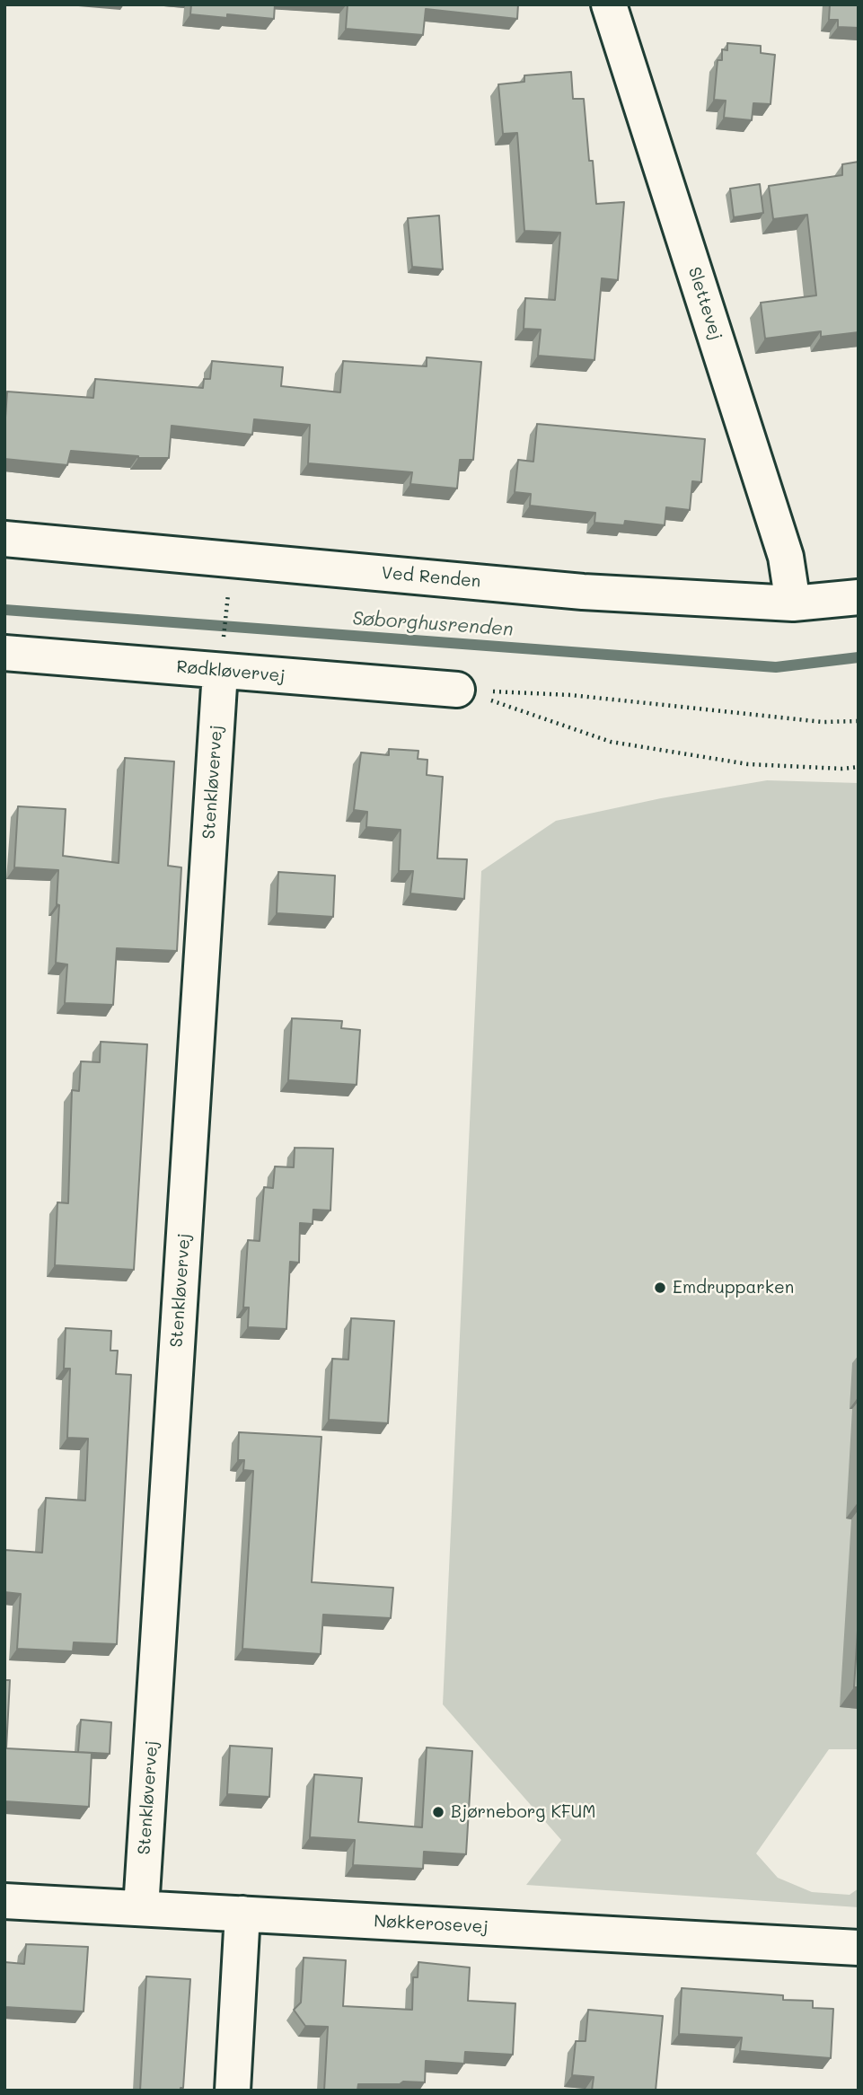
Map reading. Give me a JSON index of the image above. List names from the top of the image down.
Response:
{
  "streets": {
    "street": [
      "Slettevej",
      "Ved Renden",
      "Rødkløvervej",
      "Stenkløvervej",
      "Nøkkerosevej"
    ]
  },
  "crossings": [
    ["Slettevej", "Ved Renden"],
    ["Rødkløvervej", "Stenkløvervej"],
    ["Stenkløvervej", "Nøkkerosevej"]
  ],
  "water": ["Søborghusrenden"],
  "places": ["Emdrupparken", "Bjørneborg KFUM"]
}
